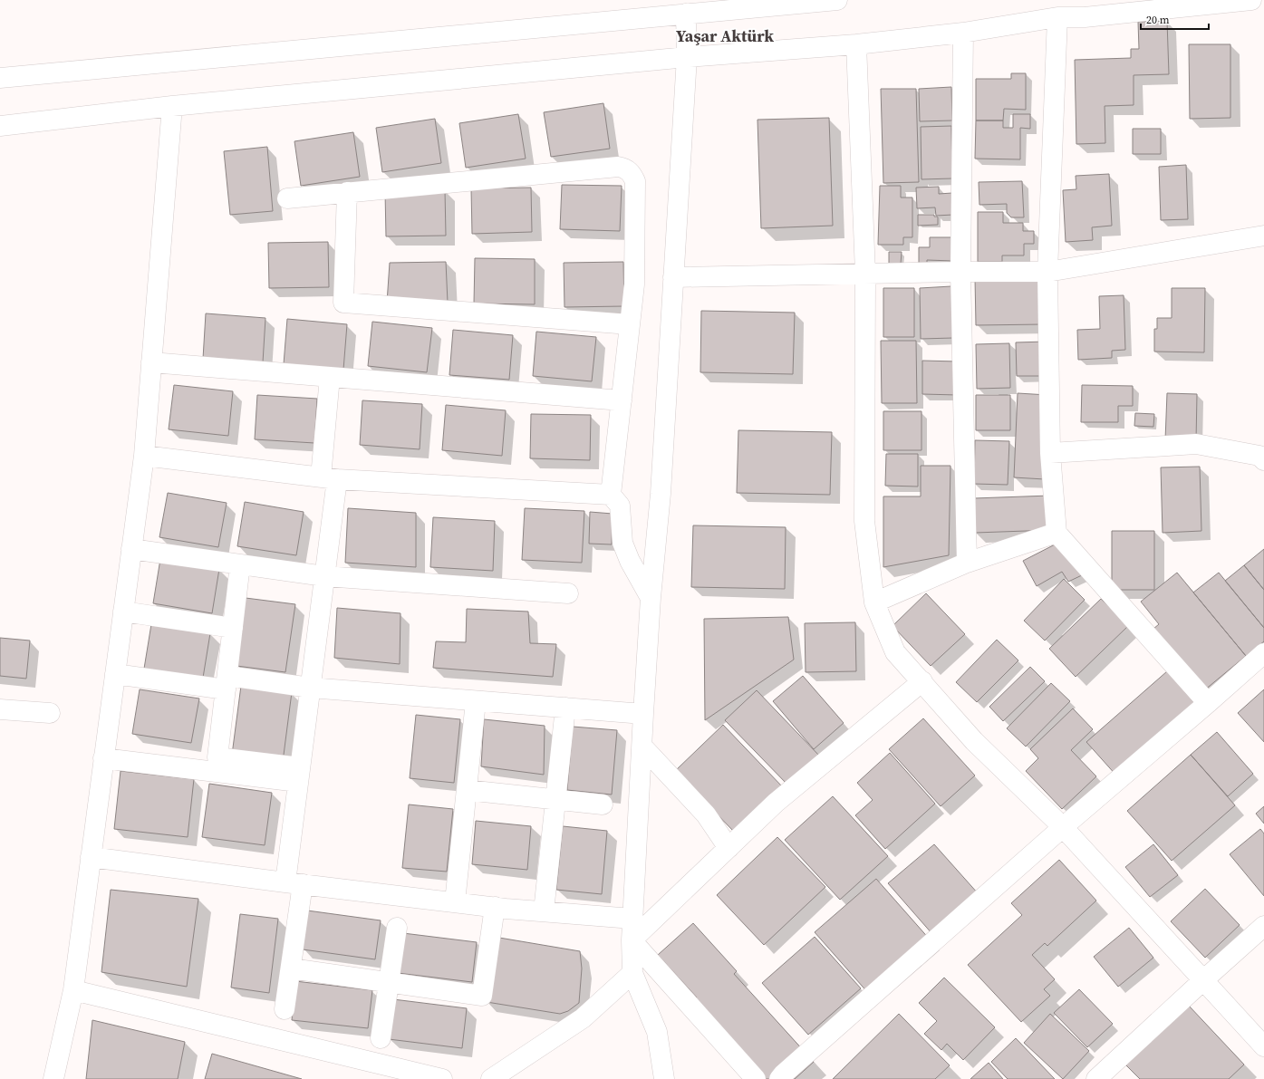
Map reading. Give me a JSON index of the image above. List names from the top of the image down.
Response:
{
  "districts": ["Yaşar Aktürk"],
  "scale_bar": "20 m"
}
